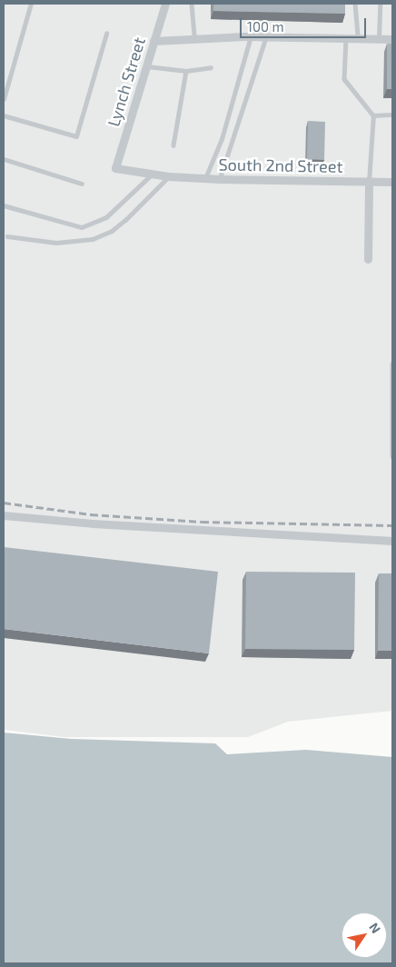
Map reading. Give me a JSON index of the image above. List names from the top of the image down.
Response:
{
  "streets": {
    "street": ["Lynch Street", "South 2nd Street"]
  },
  "crossings": [
    ["Lynch Street", "South 2nd Street"]
  ],
  "scale_bar": "100 m",
  "north": "top right"
}
